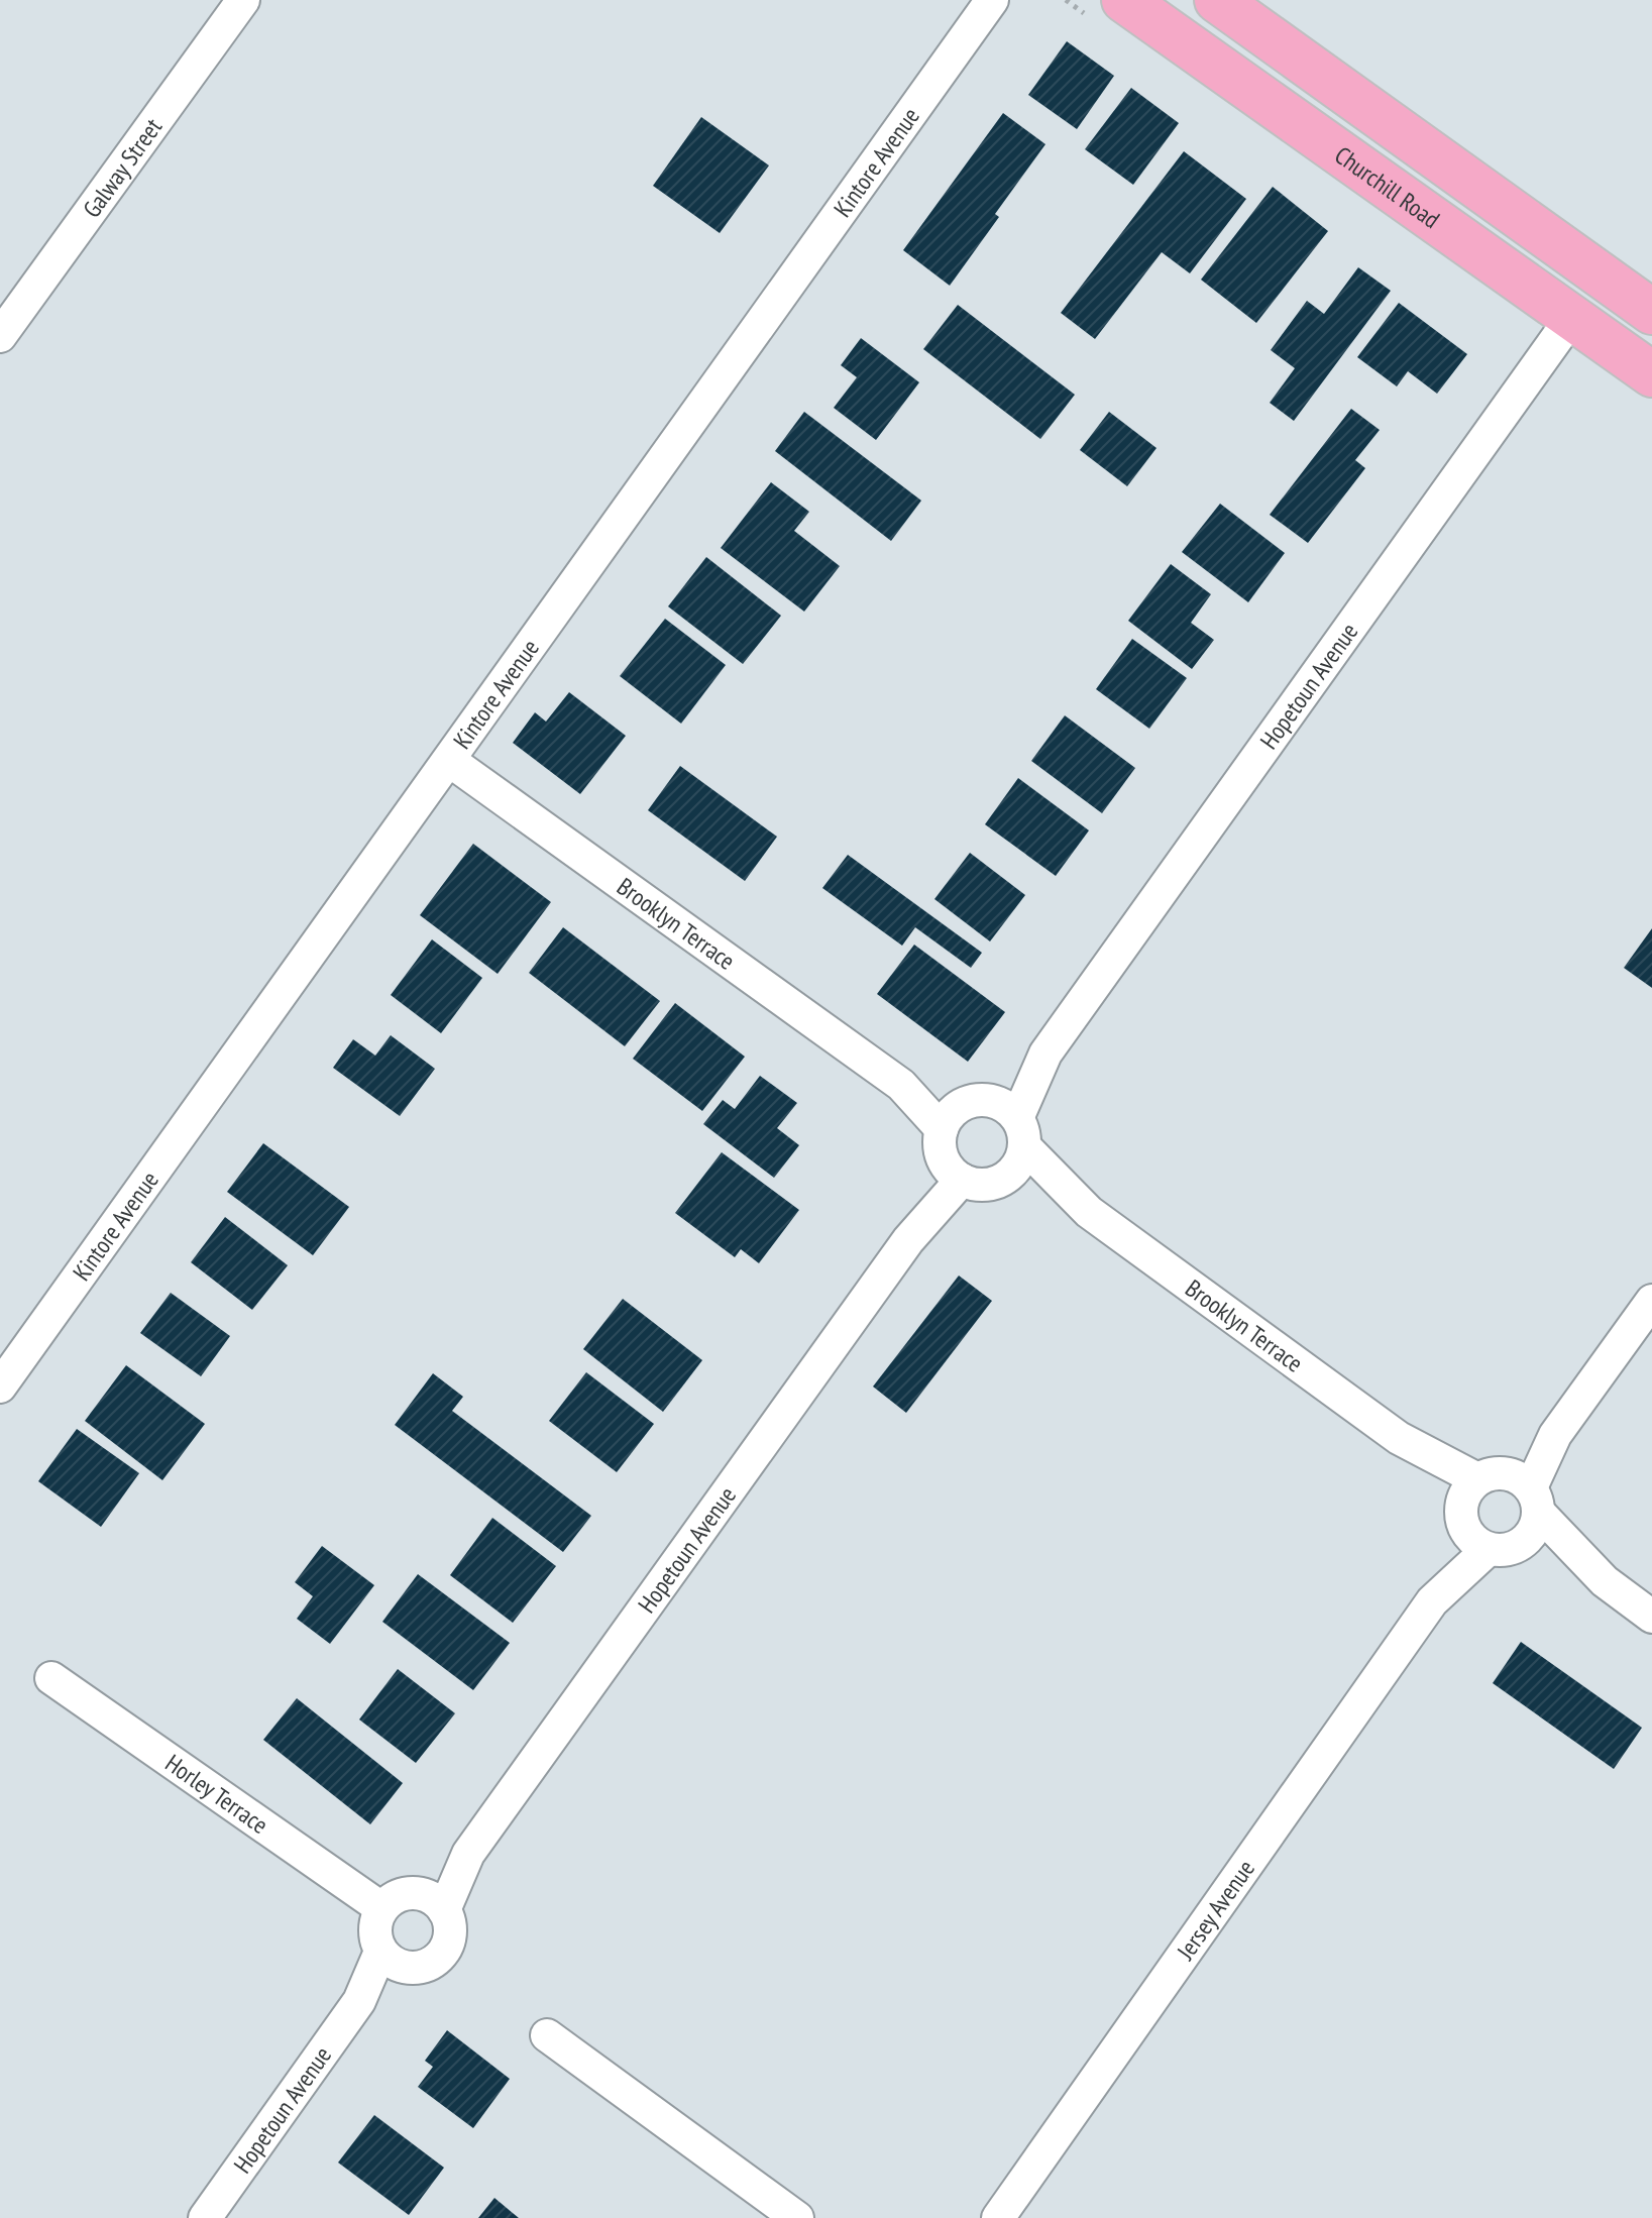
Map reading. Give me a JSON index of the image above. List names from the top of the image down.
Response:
{
  "streets": {
    "main road": ["Churchill Road"],
    "street": [
      "Kintore Avenue",
      "Galway Street",
      "Hopetoun Avenue",
      "Brooklyn Terrace",
      "Horley Terrace",
      "Jersey Avenue"
    ]
  },
  "crossings": [
    ["Kintore Avenue", "Brooklyn Terrace"],
    ["Churchill Road", "Hopetoun Avenue"],
    ["Hopetoun Avenue", "Brooklyn Terrace"],
    ["Hopetoun Avenue", "Horley Terrace"],
    ["Brooklyn Terrace", "Jersey Avenue"]
  ]
}
